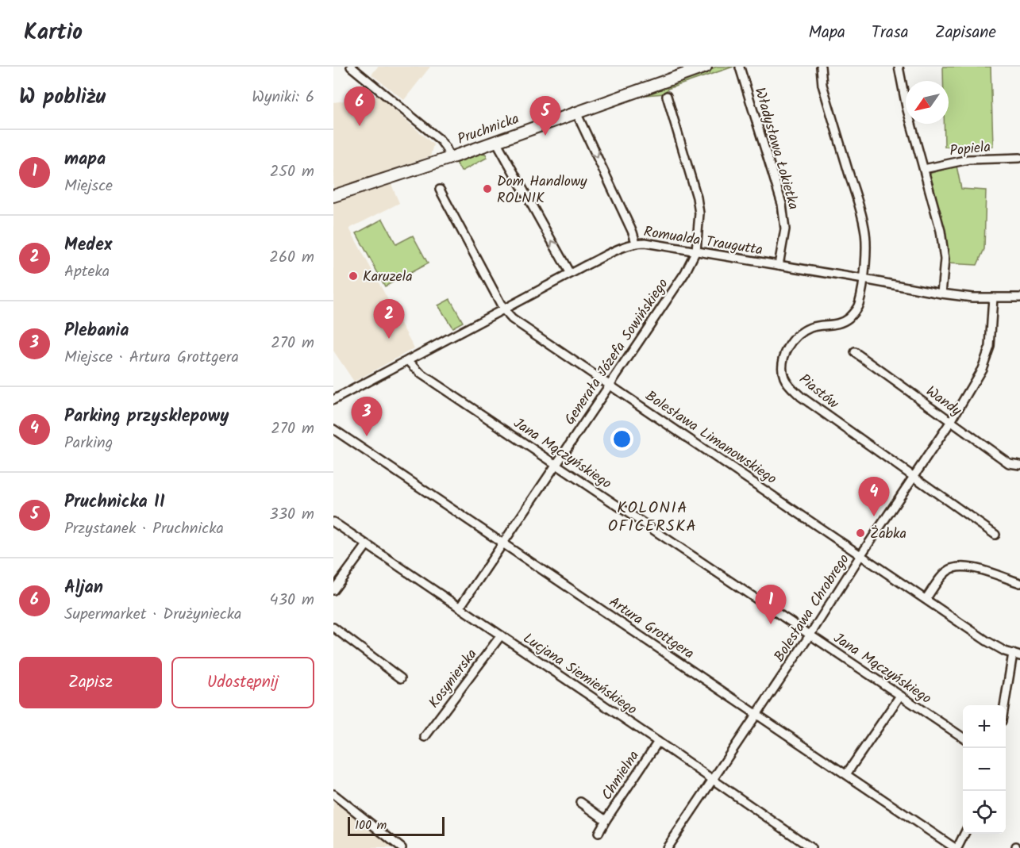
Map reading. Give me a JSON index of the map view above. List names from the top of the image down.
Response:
{
  "streets": {
    "main road": ["Pruchnicka"],
    "street": [
      "Władysława Łokietka",
      "Popiela",
      "Romualda Traugutta",
      "Generała Józefa Sowińskiego",
      "Piastów",
      "Wandy",
      "Bolesława Limanowskiego",
      "Jana Mączyńskiego",
      "Bolesława Chrobrego",
      "Artura Grottgera",
      "Lucjana Siemieńskiego",
      "Kosynierska",
      "Chmielna"
    ]
  },
  "crossings": [
    ["Władysława Łokietka", "Romualda Traugutta"],
    ["Romualda Traugutta", "Generała Józefa Sowińskiego"],
    ["Romualda Traugutta", "Piastów"],
    ["Romualda Traugutta", "Bolesława Limanowskiego"],
    ["Romualda Traugutta", "Jana Mączyńskiego"],
    ["Romualda Traugutta", "Bolesława Chrobrego"],
    ["Generała Józefa Sowińskiego", "Bolesława Limanowskiego"],
    ["Generała Józefa Sowińskiego", "Jana Mączyńskiego"],
    ["Generała Józefa Sowińskiego", "Artura Grottgera"],
    ["Generała Józefa Sowińskiego", "Lucjana Siemieńskiego"],
    ["Piastów", "Bolesława Chrobrego"],
    ["Wandy", "Bolesława Chrobrego"],
    ["Bolesława Limanowskiego", "Bolesława Chrobrego"],
    ["Jana Mączyńskiego", "Bolesława Chrobrego"],
    ["Bolesława Chrobrego", "Artura Grottgera"],
    ["Bolesława Chrobrego", "Lucjana Siemieńskiego"],
    ["Lucjana Siemieńskiego", "Kosynierska"],
    ["Lucjana Siemieńskiego", "Chmielna"]
  ],
  "districts": ["KOLONIA OFICERSKA"],
  "places": ["Dom Handlowy ROLNIK", "Karuzela", "Żabka"],
  "scale_bar": "100 m",
  "north": "bottom left",
  "page": {
    "header": "Kartio",
    "nav": ["Mapa", "Trasa", "Zapisane"],
    "heading": ["W pobliżu", "Wyniki: 6"],
    "pins": [
      "6",
      "5",
      "2",
      "3",
      "4",
      "1"
    ],
    "list": [
      {
        "mark": "1",
        "name": "mapa",
        "note": "Miejsce",
        "value": "250 m"
      },
      {
        "mark": "2",
        "name": "Medex",
        "note": "Apteka",
        "value": "260 m"
      },
      {
        "mark": "3",
        "name": "Plebania",
        "note": "Miejsce · Artura Grottgera",
        "value": "270 m"
      },
      {
        "mark": "4",
        "name": "Parking przysklepowy",
        "note": "Parking",
        "value": "270 m"
      },
      {
        "mark": "5",
        "name": "Pruchnicka II",
        "note": "Przystanek · Pruchnicka",
        "value": "330 m"
      },
      {
        "mark": "6",
        "name": "Aljan",
        "note": "Supermarket · Drużyniecka",
        "value": "430 m"
      }
    ],
    "buttons": ["Zapisz", "Udostępnij"],
    "map_buttons": ["+", "−"],
    "scale": "100 m"
  }
}
